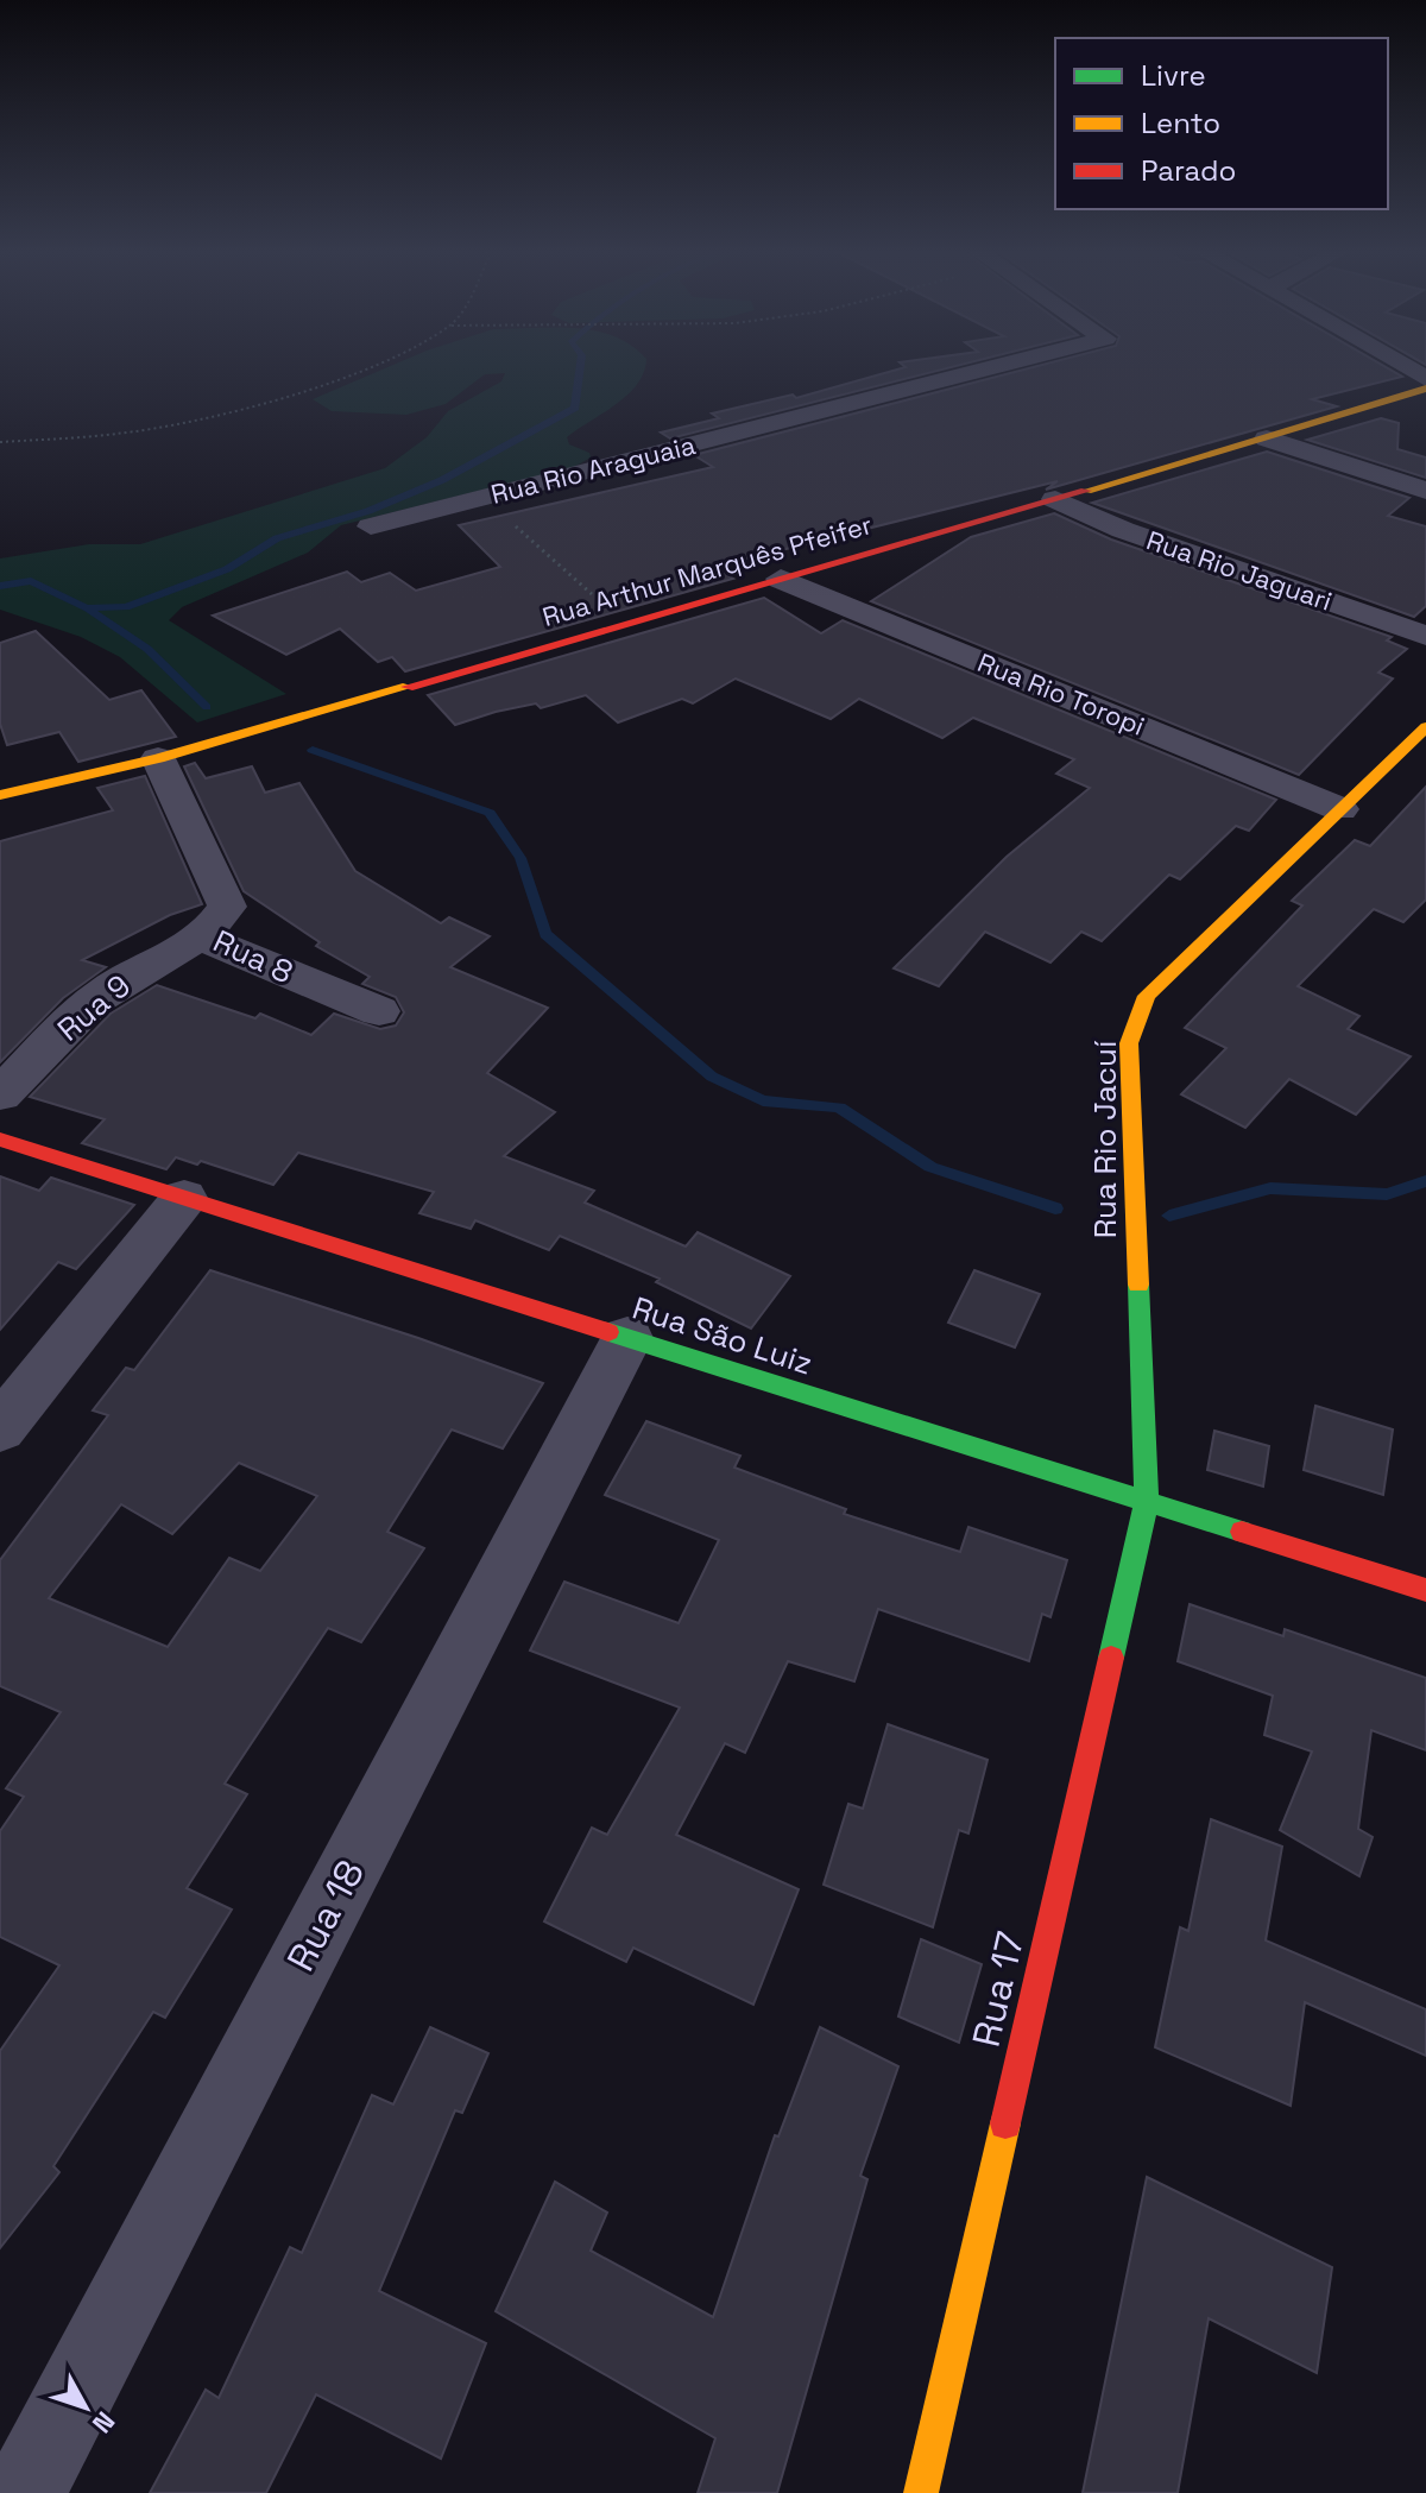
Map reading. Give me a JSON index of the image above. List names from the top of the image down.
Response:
{
  "streets": {
    "street": [
      "Rua Rio Araguaia",
      "Rua Arthur Marquês Pfeifer",
      "Rua Rio Jaguari",
      "Rua Rio Toropi",
      "Rua 8",
      "Rua 9",
      "Rua Rio Jacuí",
      "Rua São Luiz",
      "Rua 18",
      "Rua 17"
    ]
  },
  "crossings": [
    ["Rua Arthur Marquês Pfeifer", "Rua Rio Jaguari"],
    ["Rua Arthur Marquês Pfeifer", "Rua Rio Toropi"],
    ["Rua Arthur Marquês Pfeifer", "Rua 8"],
    ["Rua Rio Toropi", "Rua Rio Jacuí"],
    ["Rua 8", "Rua 9"],
    ["Rua Rio Jacuí", "Rua São Luiz"],
    ["Rua Rio Jacuí", "Rua 17"],
    ["Rua São Luiz", "Rua 18"],
    ["Rua São Luiz", "Rua 17"]
  ],
  "legend": ["Livre", "Lento", "Parado"],
  "north": "bottom right"
}
